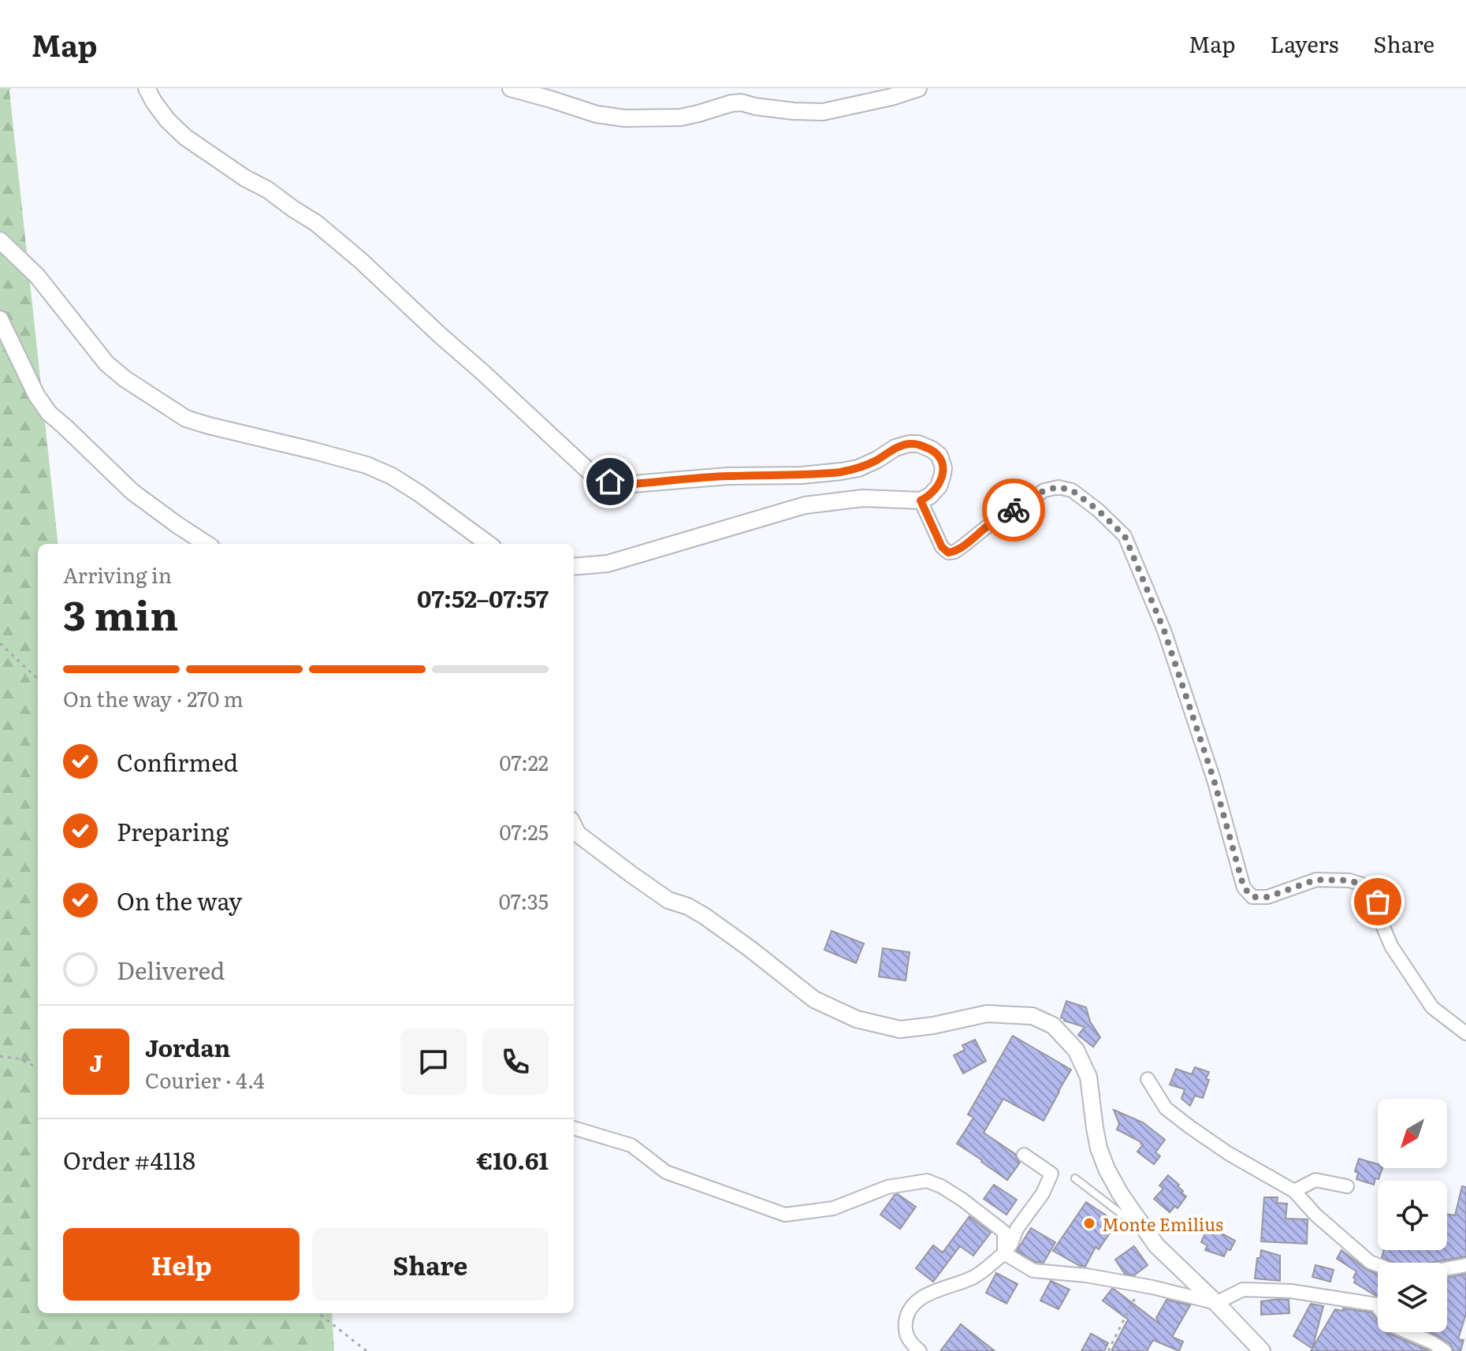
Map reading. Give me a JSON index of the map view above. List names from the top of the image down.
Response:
{
  "places": ["Monte Emilius"],
  "north": "bottom left",
  "page": {
    "header": "Map",
    "nav": ["Map", "Layers", "Share"],
    "heading": ["3 min", "Arriving in", "07:52–07:57"],
    "panel": [
      "Jordan",
      "Courier · 4.4",
      "Order #4118",
      "€10.61"
    ],
    "bar": "On the way · 270 m",
    "list": [
      ["Confirmed", "07:22"],
      ["Preparing", "07:25"],
      ["On the way", "07:35"],
      "Delivered"
    ],
    "round": "J",
    "buttons": ["Help", "Share"]
  }
}
